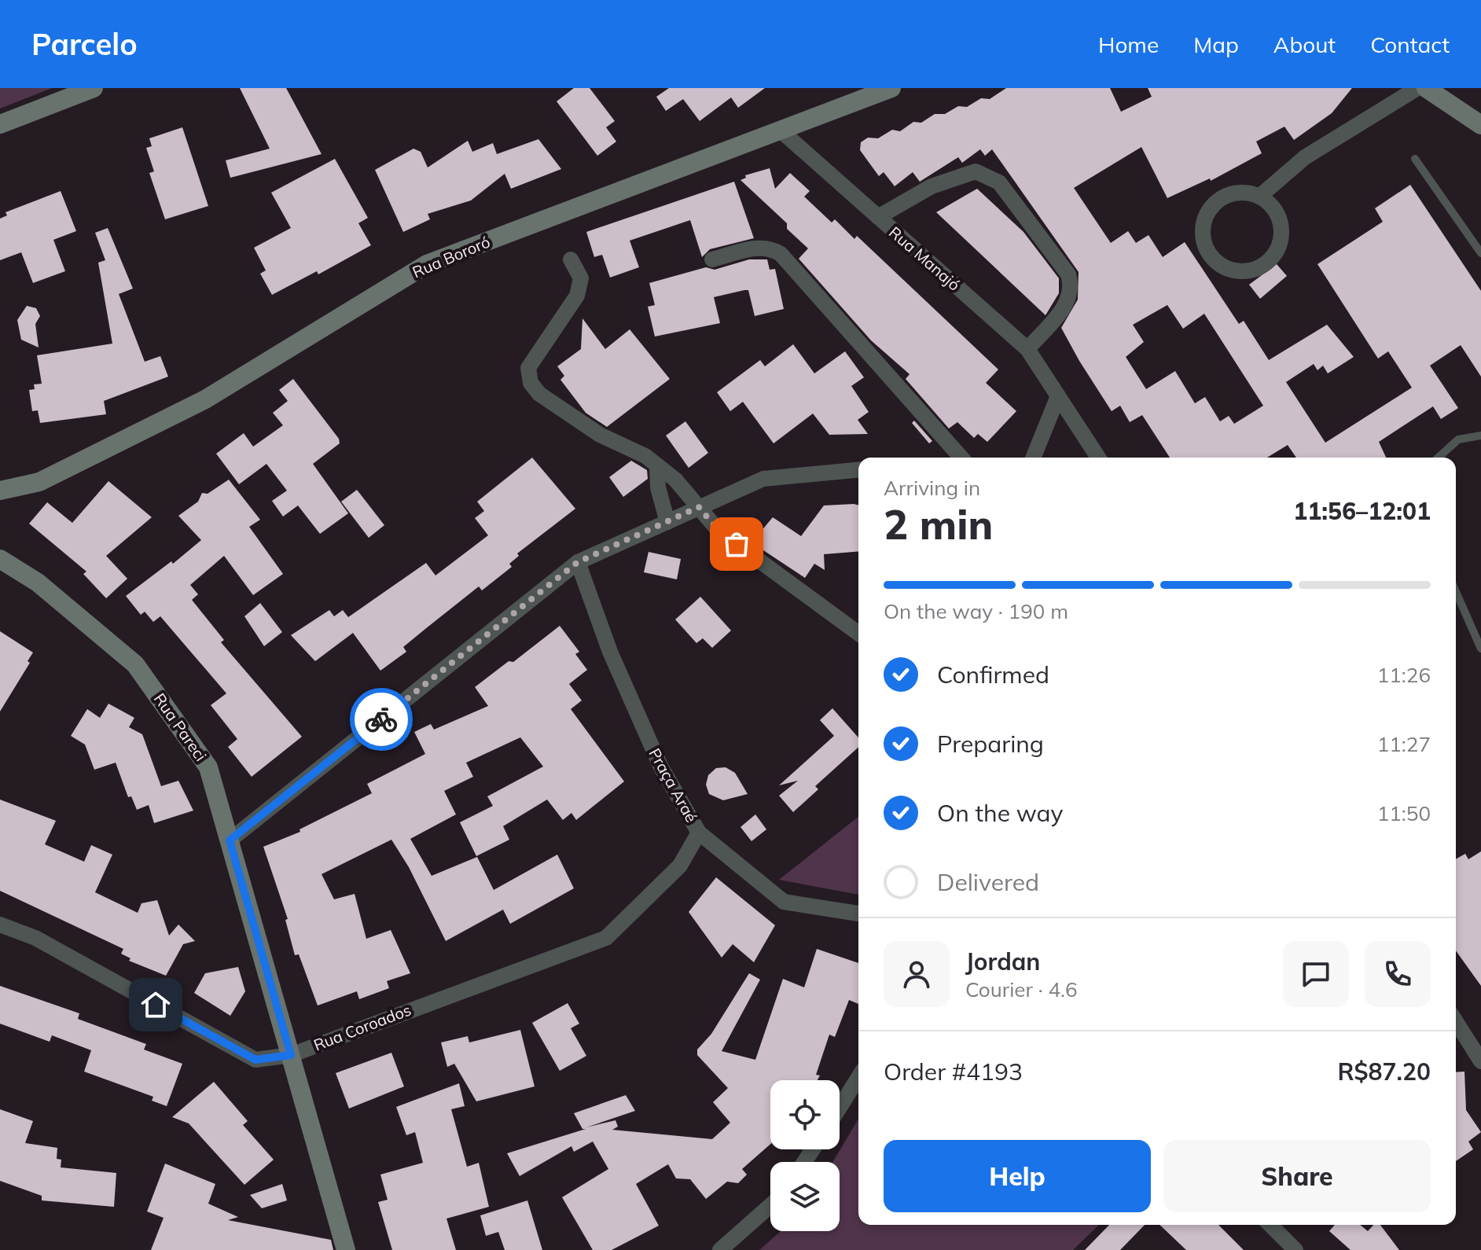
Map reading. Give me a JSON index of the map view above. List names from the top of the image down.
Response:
{
  "streets": {
    "street": [
      "Rua Bororó",
      "Rua Manajó",
      "Rua Pareci",
      "Praça Araé",
      "Rua Coroados"
    ]
  },
  "crossings": [
    ["Rua Bororó", "Rua Manajó"],
    ["Rua Pareci", "Rua Coroados"],
    ["Praça Araé", "Rua Coroados"]
  ],
  "page": {
    "header": "Parcelo",
    "nav": [
      "Home",
      "Map",
      "About",
      "Contact"
    ],
    "heading": ["2 min", "Arriving in", "11:56–12:01"],
    "panel": [
      "Jordan",
      "Courier · 4.6",
      "Order #4193",
      "R$87.20"
    ],
    "bar": "On the way · 190 m",
    "list": [
      ["Confirmed", "11:26"],
      ["Preparing", "11:27"],
      ["On the way", "11:50"],
      "Delivered"
    ],
    "buttons": ["Help", "Share"]
  }
}
